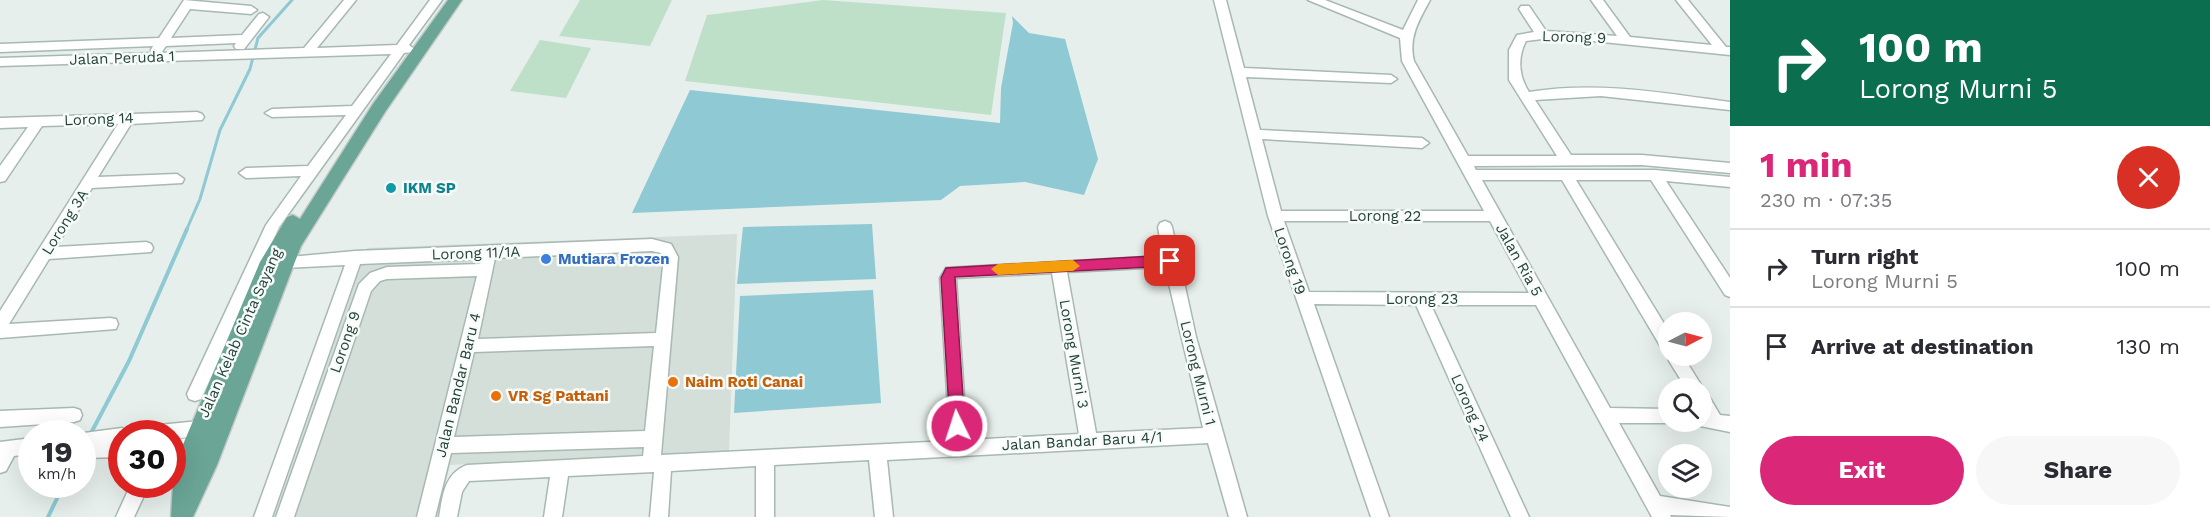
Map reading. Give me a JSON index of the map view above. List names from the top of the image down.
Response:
{
  "streets": {
    "main road": ["Jalan Kelab Cinta Sayang"],
    "street": [
      "Lorong 9",
      "Jalan Peruda 1",
      "Lorong 14",
      "Lorong 22",
      "Lorong 3A",
      "Lorong 11/1A",
      "Jalan Ria 5",
      "Lorong 19",
      "Lorong 23",
      "Lorong Murni 3",
      "Lorong Murni 1",
      "Jalan Bandar Baru 4",
      "Lorong 24",
      "Jalan Bandar Baru 4/1"
    ]
  },
  "crossings": [
    ["Lorong 9", "Jalan Bandar Baru 4"],
    ["Jalan Peruda 1", "Jalan Kelab Cinta Sayang"],
    ["Lorong 14", "Lorong 3A"],
    ["Lorong 22", "Jalan Ria 5"],
    ["Lorong 22", "Lorong 19"],
    ["Lorong 11/1A", "Jalan Kelab Cinta Sayang"],
    ["Lorong 11/1A", "Jalan Bandar Baru 4"],
    ["Lorong 11/1A", "Jalan Bandar Baru 4/1"],
    ["Jalan Ria 5", "Lorong 23"],
    ["Lorong 19", "Lorong 23"],
    ["Lorong 23", "Lorong 24"],
    ["Lorong Murni 3", "Jalan Bandar Baru 4/1"],
    ["Lorong Murni 1", "Jalan Bandar Baru 4/1"],
    ["Jalan Bandar Baru 4", "Jalan Bandar Baru 4/1"]
  ],
  "places": [
    "IKM SP",
    "Mutiara Frozen",
    "Naim Roti Canai",
    "VR Sg Pattani"
  ],
  "north": "right",
  "page": {
    "turn": ["100 m", "Lorong Murni 5"],
    "heading": ["1 min", "230 m · 07:35"],
    "list": [
      {
        "name": "Turn right",
        "note": "Lorong Murni 5",
        "value": "100 m"
      },
      {
        "name": "Arrive at destination",
        "value": "130 m"
      }
    ],
    "speed": "19 km/h",
    "limit": "30",
    "buttons": ["Exit", "Share"]
  }
}
